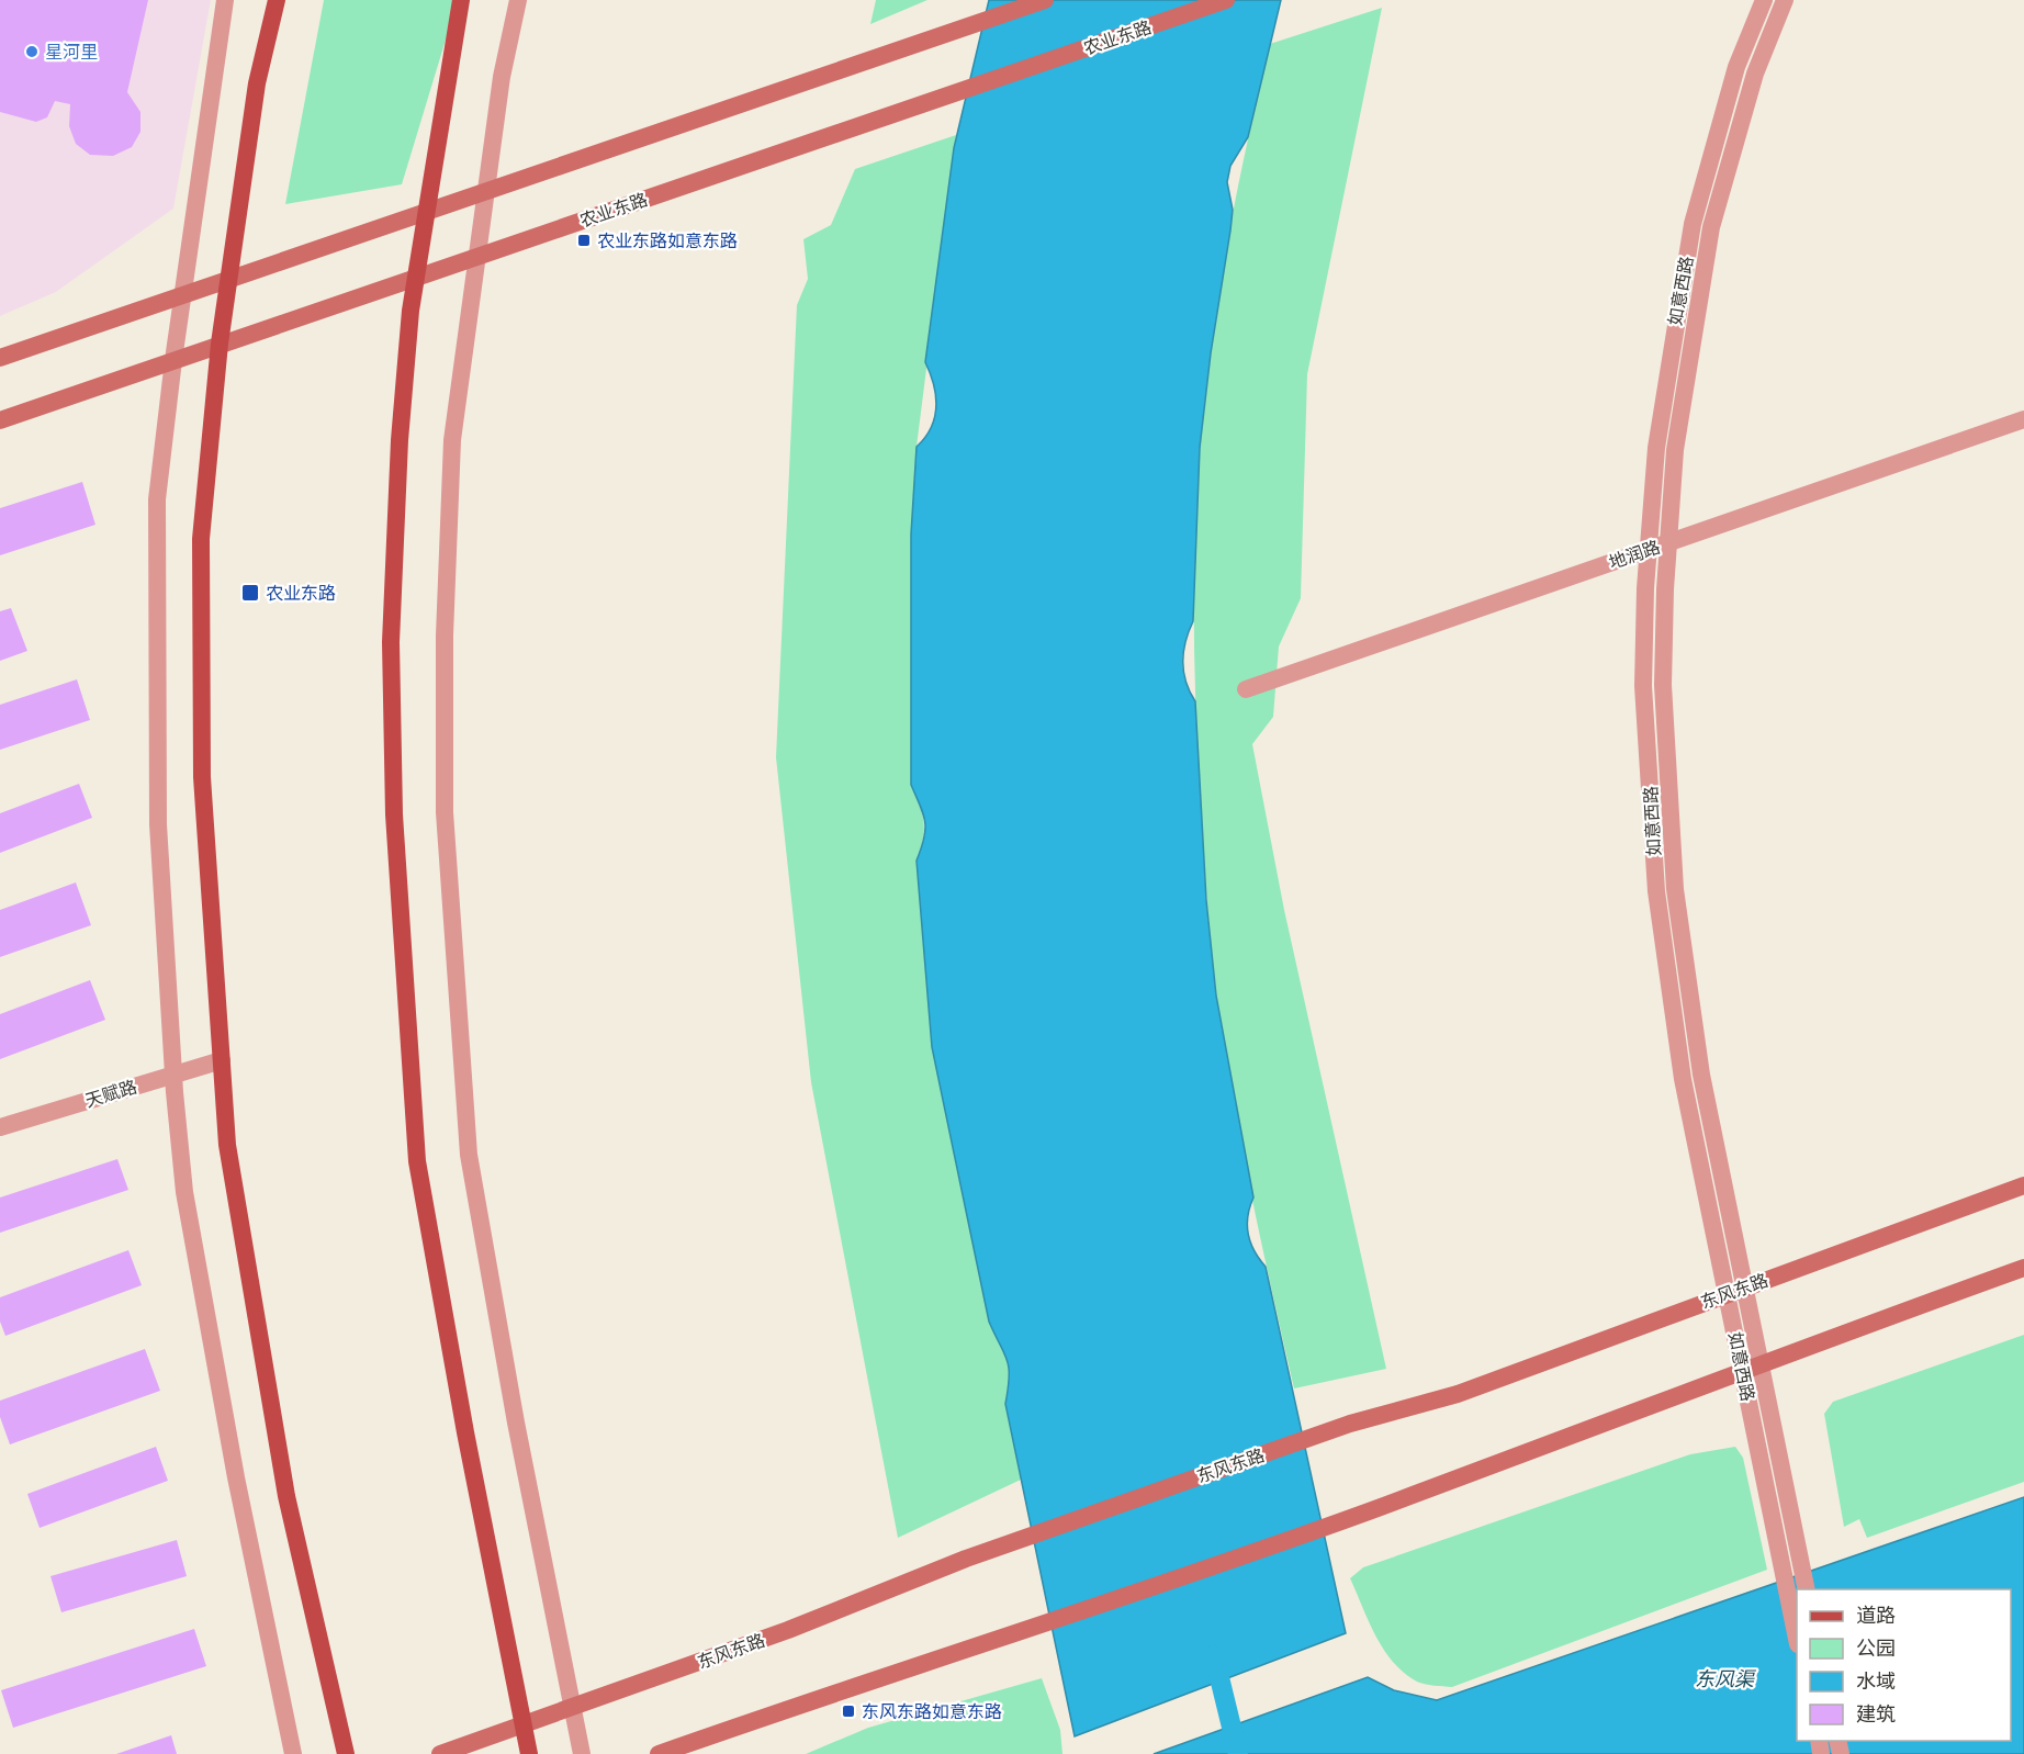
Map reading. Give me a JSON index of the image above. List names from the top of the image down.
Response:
{
  "streets": {
    "main road": ["农业东路", "东风东路"],
    "street": ["如意西路", "地润路", "天赋路"]
  },
  "crossings": [
    ["如意西路", "地润路"],
    ["如意西路", "东风东路"]
  ],
  "water": ["东风渠"],
  "places": {
    "other": ["星河里"],
    "transit": ["农业东路如意东路", "农业东路", "东风东路如意东路"]
  },
  "legend": [
    "道路",
    "公园",
    "水域",
    "建筑"
  ]
}
